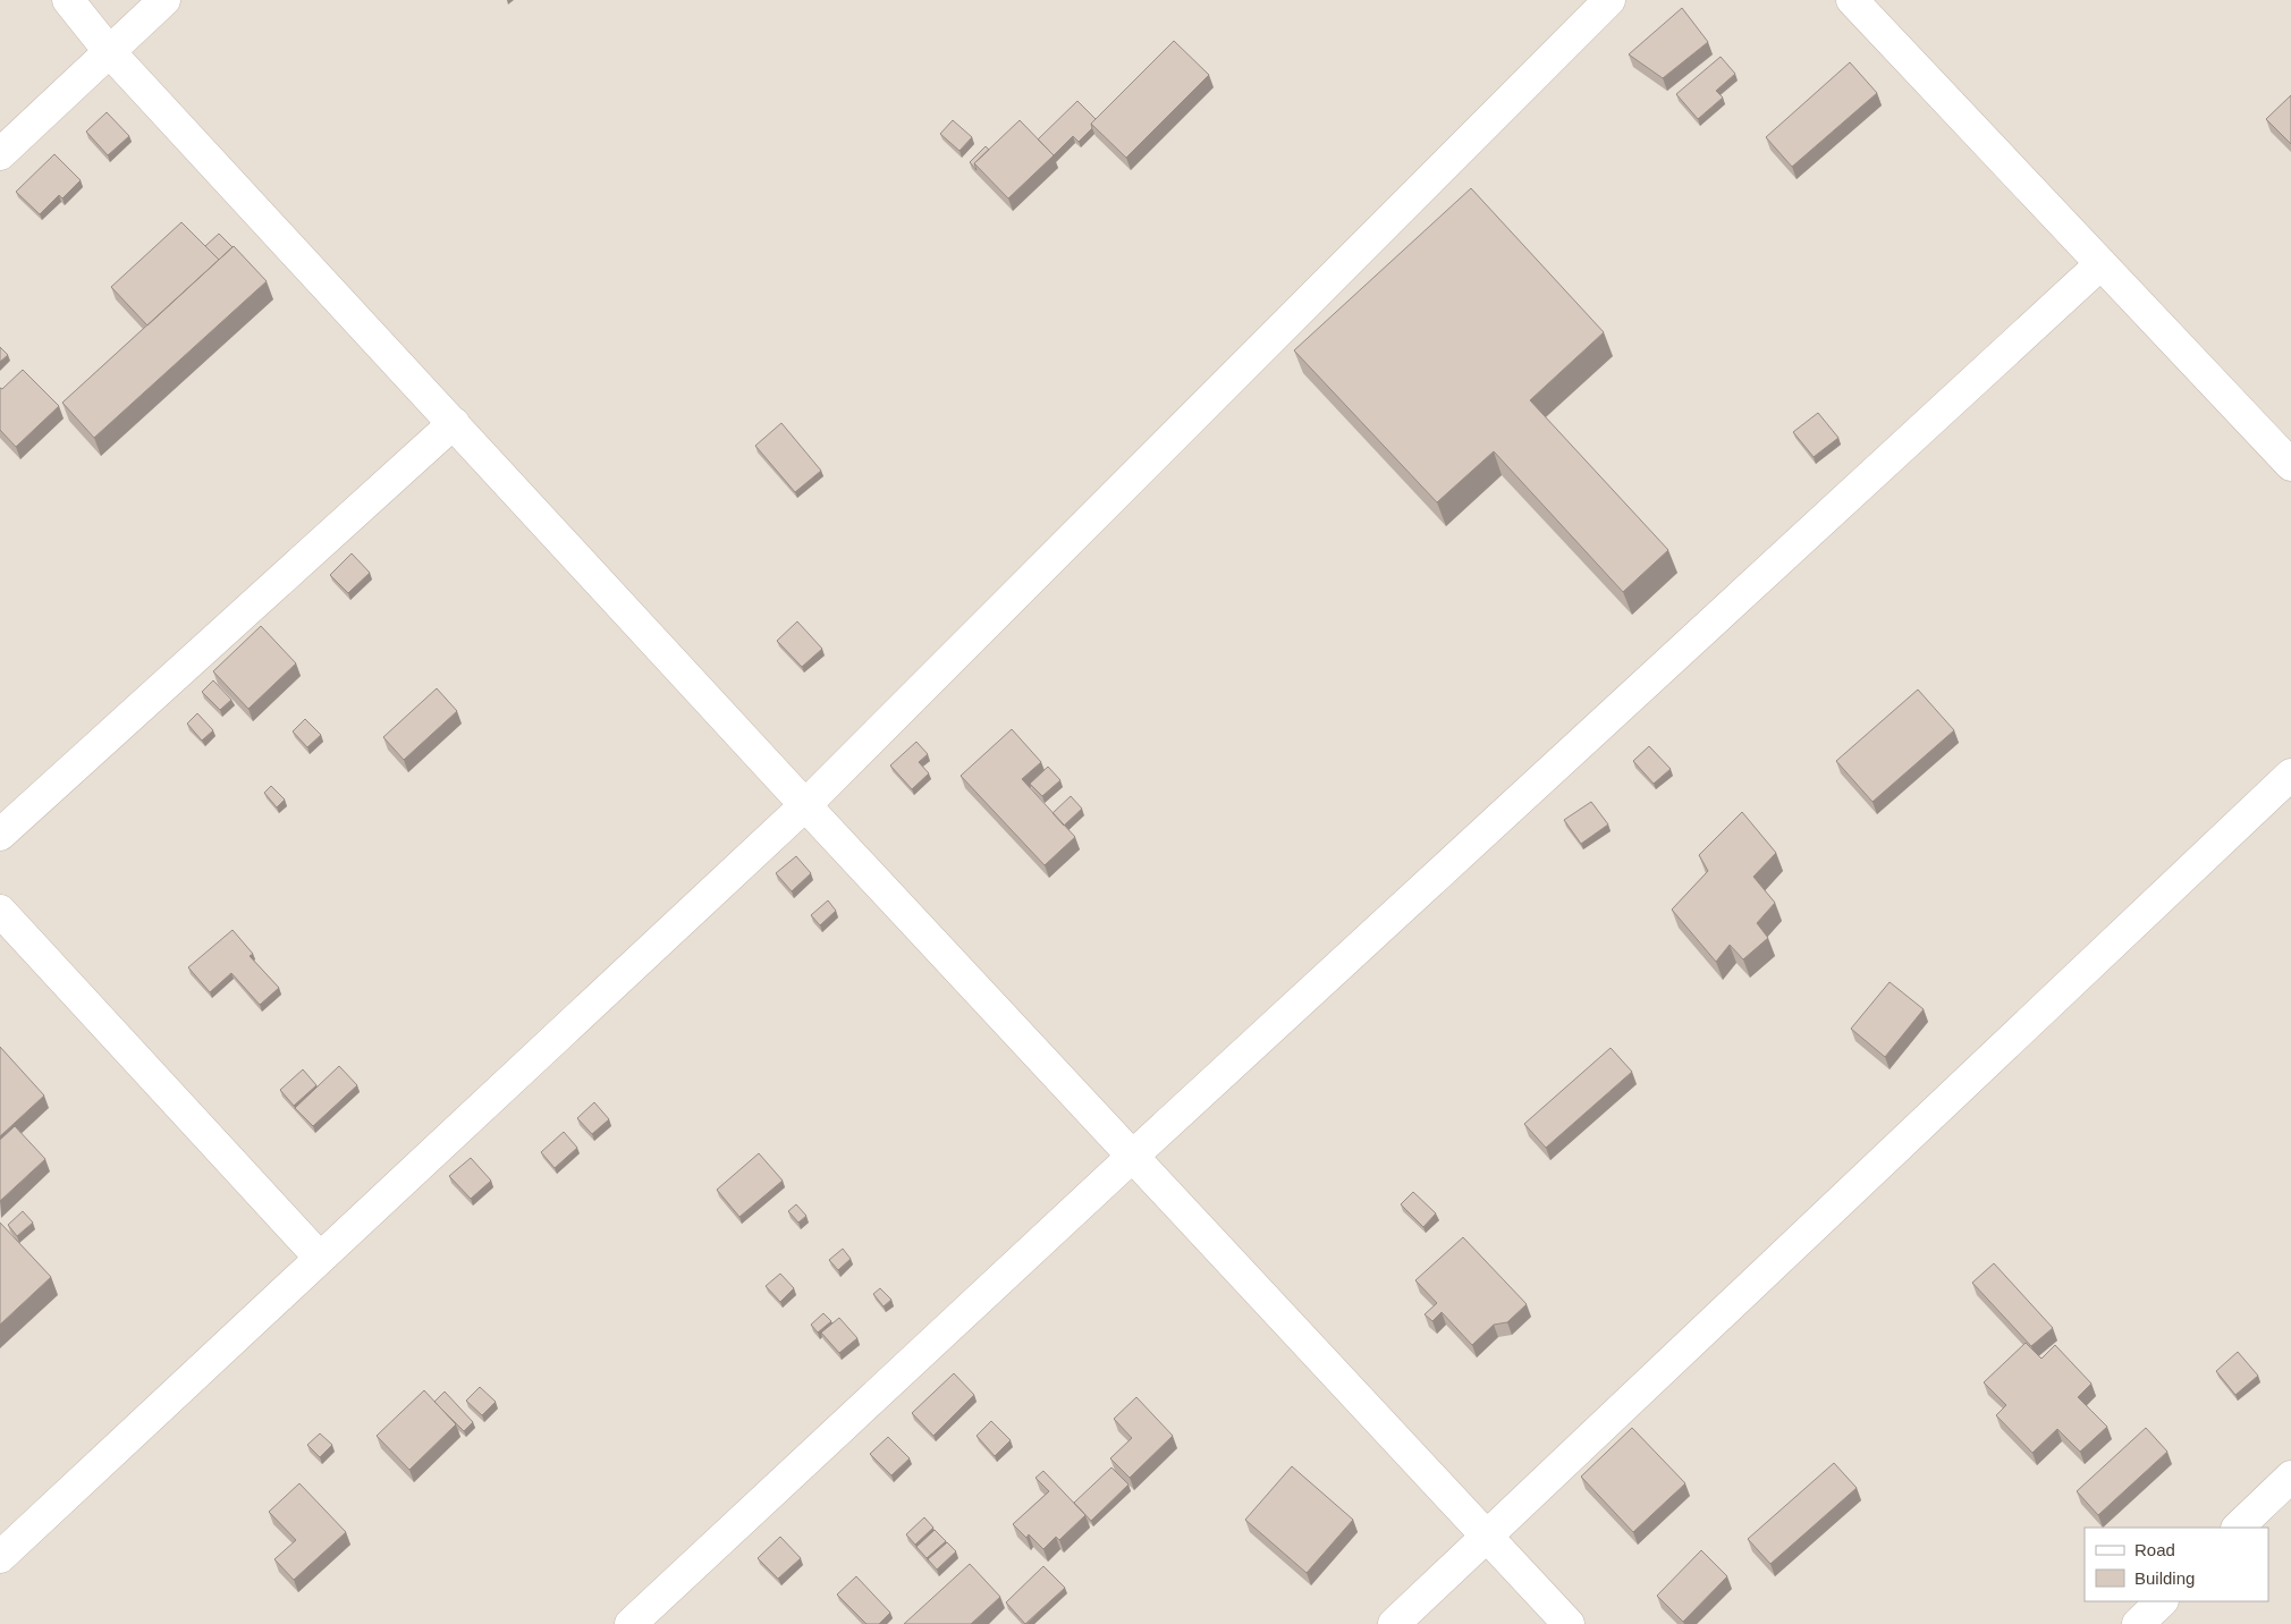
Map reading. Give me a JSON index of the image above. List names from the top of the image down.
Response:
{
  "legend": ["Road", "Building"]
}
